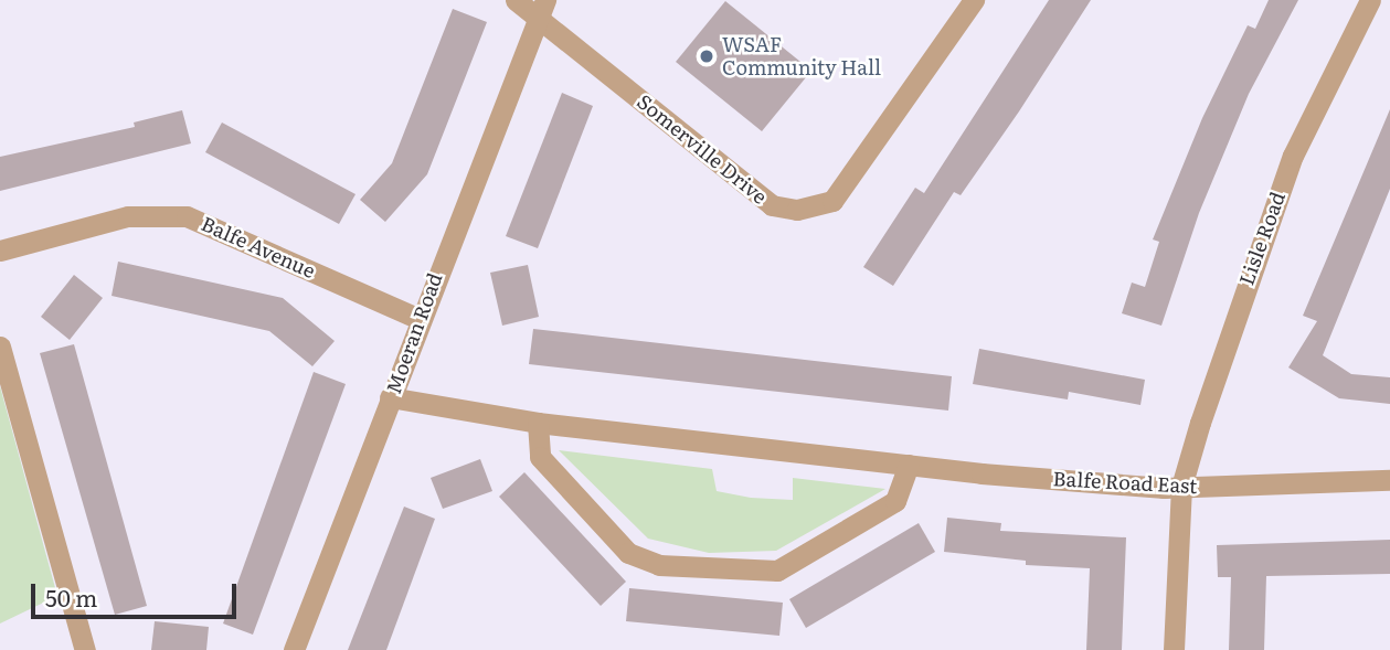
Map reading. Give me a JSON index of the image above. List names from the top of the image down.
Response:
{
  "streets": {
    "street": [
      "Somerville Drive",
      "Lisle Road",
      "Balfe Avenue",
      "Moeran Road",
      "Balfe Road East"
    ]
  },
  "crossings": [
    ["Somerville Drive", "Moeran Road"],
    ["Lisle Road", "Balfe Road East"],
    ["Balfe Avenue", "Moeran Road"],
    ["Moeran Road", "Balfe Road East"]
  ],
  "places": ["WSAF Community Hall"],
  "scale_bar": "50 m"
}
